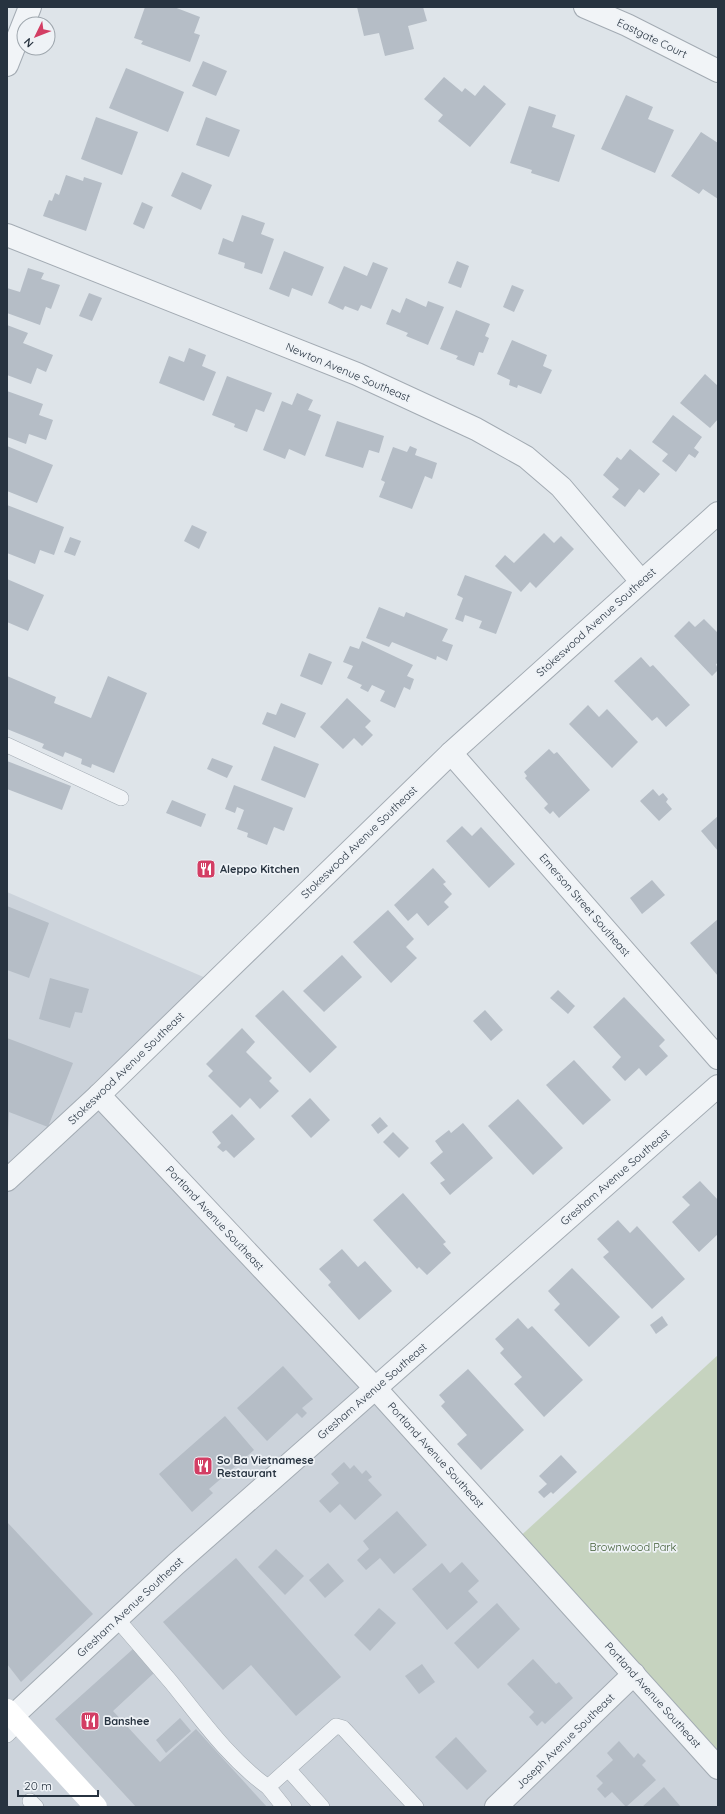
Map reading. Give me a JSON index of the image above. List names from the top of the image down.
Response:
{
  "streets": {
    "street": [
      "Eastgate Court",
      "Newton Avenue Southeast",
      "Stokeswood Avenue Southeast",
      "Emerson Street Southeast",
      "Gresham Avenue Southeast",
      "Portland Avenue Southeast",
      "Joseph Avenue Southeast"
    ]
  },
  "crossings": [
    ["Newton Avenue Southeast", "Stokeswood Avenue Southeast"],
    ["Stokeswood Avenue Southeast", "Emerson Street Southeast"],
    ["Stokeswood Avenue Southeast", "Portland Avenue Southeast"],
    ["Gresham Avenue Southeast", "Portland Avenue Southeast"],
    ["Portland Avenue Southeast", "Joseph Avenue Southeast"]
  ],
  "parks": ["Brownwood Park"],
  "places": {
    "restaurant": ["Aleppo Kitchen", "So Ba Vietnamese Restaurant", "Banshee"]
  },
  "scale_bar": "20 m",
  "north": "bottom left"
}
